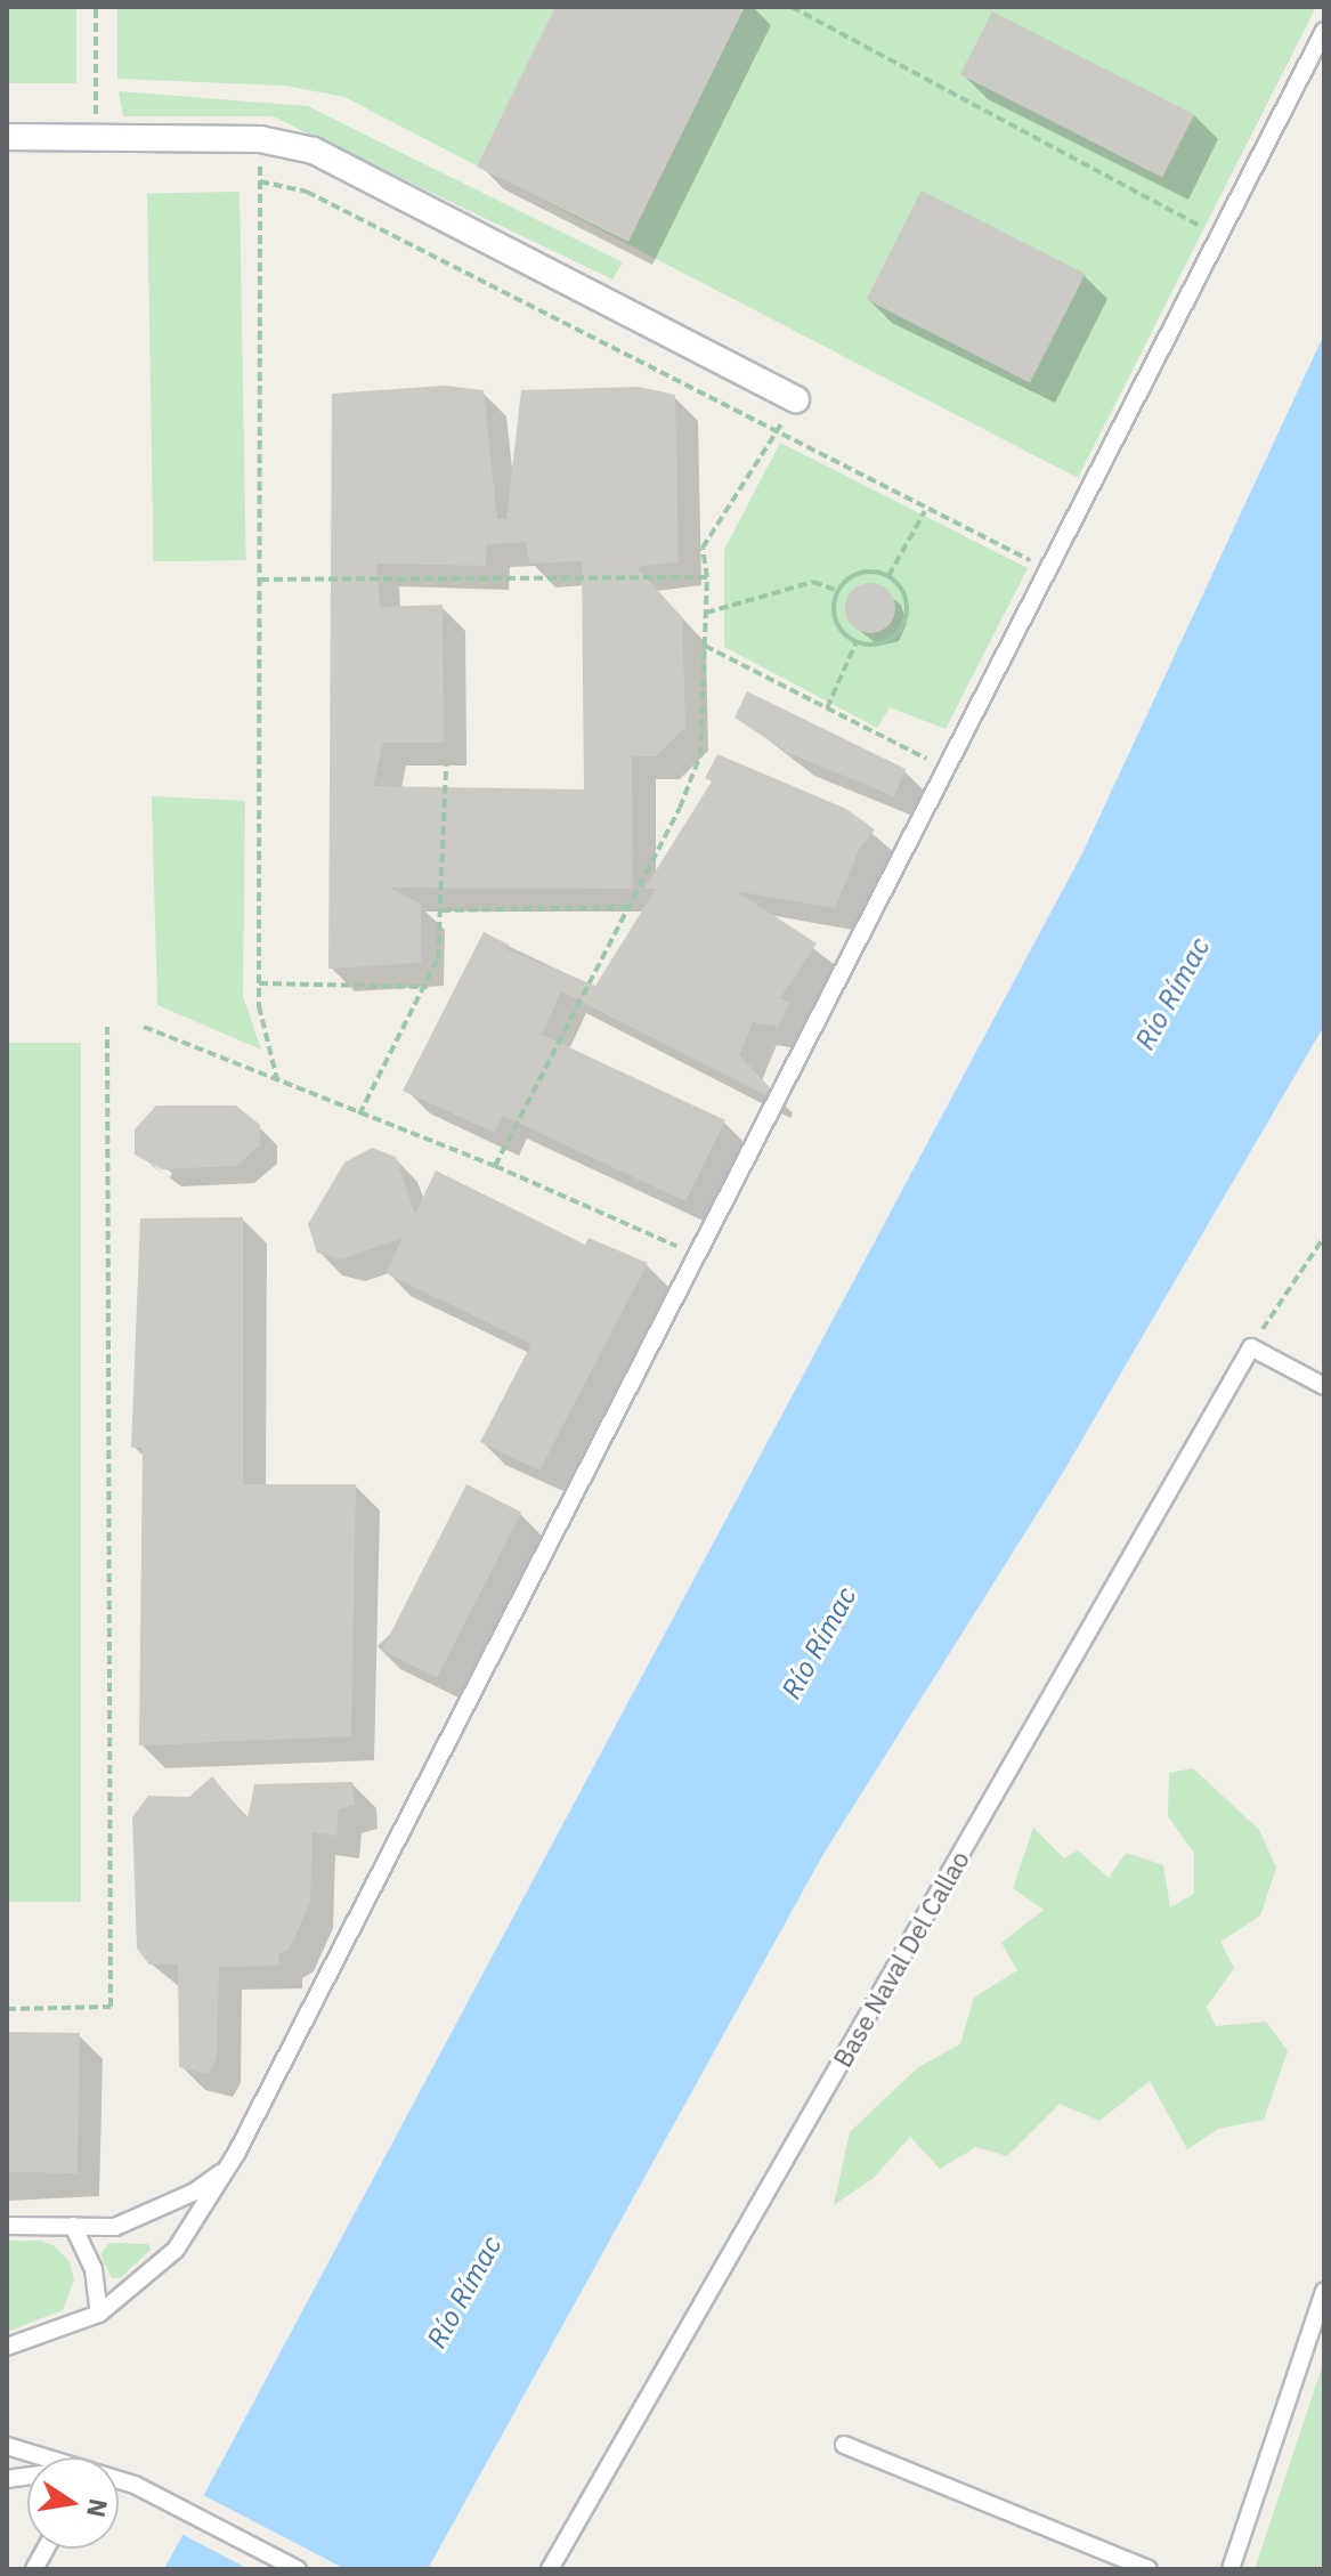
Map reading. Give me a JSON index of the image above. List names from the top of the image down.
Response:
{
  "streets": {
    "lane": ["Base Naval Del Callao"]
  },
  "water": ["Río Rímac"],
  "north": "right"
}
